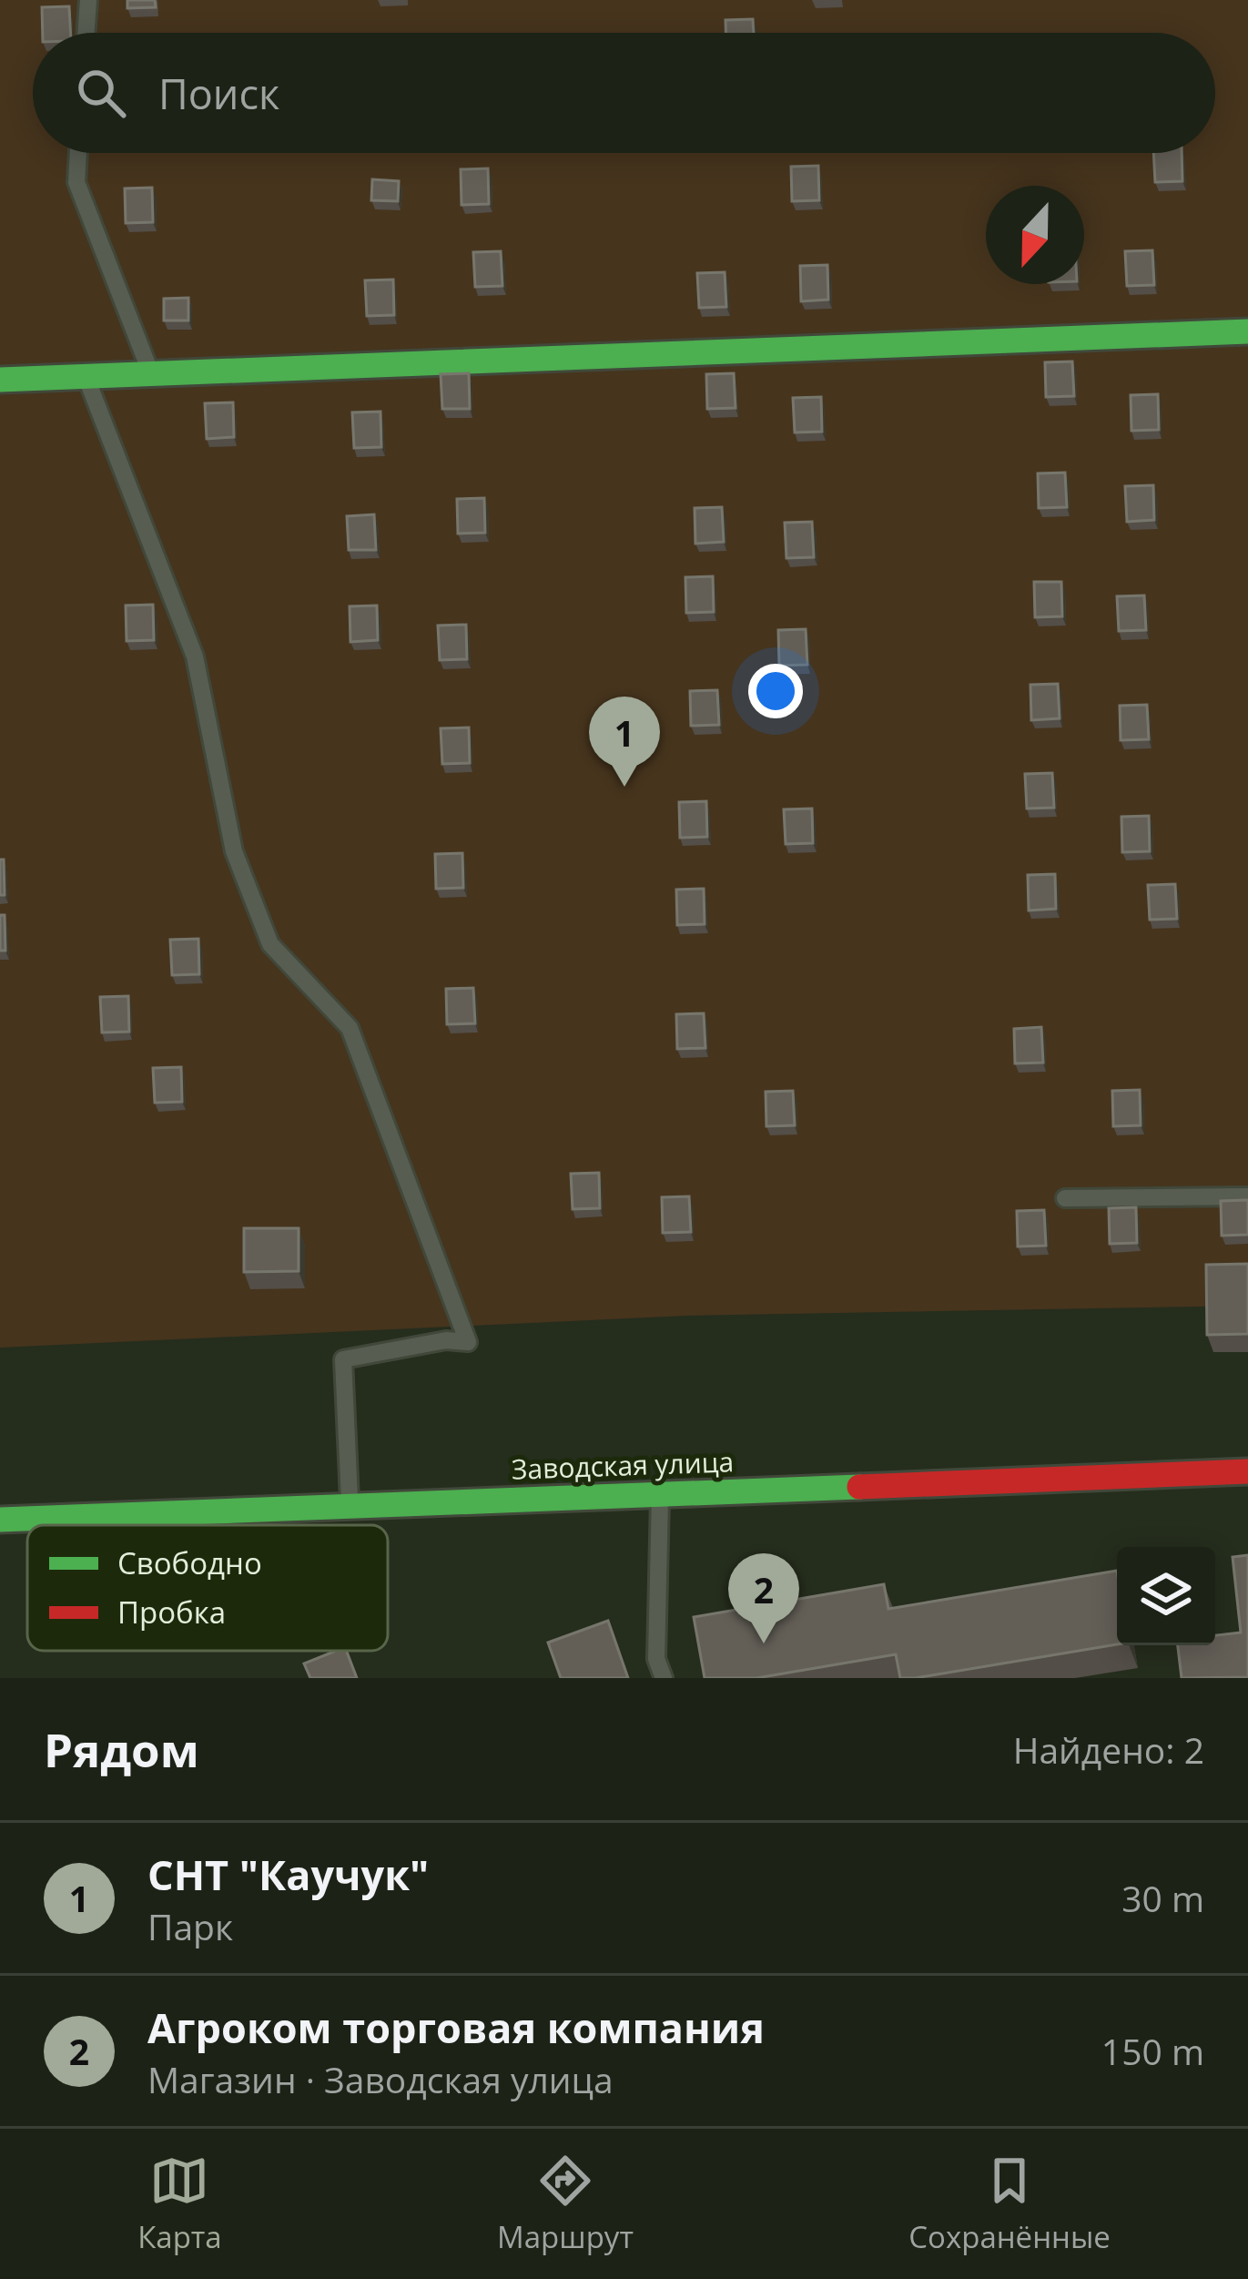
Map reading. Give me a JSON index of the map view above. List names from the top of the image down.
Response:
{
  "streets": {
    "street": ["Заводская улица"]
  },
  "legend": ["Свободно", "Пробка"],
  "north": "bottom",
  "page": {
    "search": "Поиск",
    "pins": ["1", "2"],
    "heading": ["Рядом", "Найдено: 2"],
    "list": [
      {
        "mark": "1",
        "name": "СНТ \"Каучук\"",
        "note": "Парк",
        "value": "30 m"
      },
      {
        "mark": "2",
        "name": "Агроком торговая компания",
        "note": "Магазин · Заводская улица",
        "value": "150 m"
      }
    ],
    "nav": ["Карта", "Маршрут", "Сохранённые"]
  }
}
